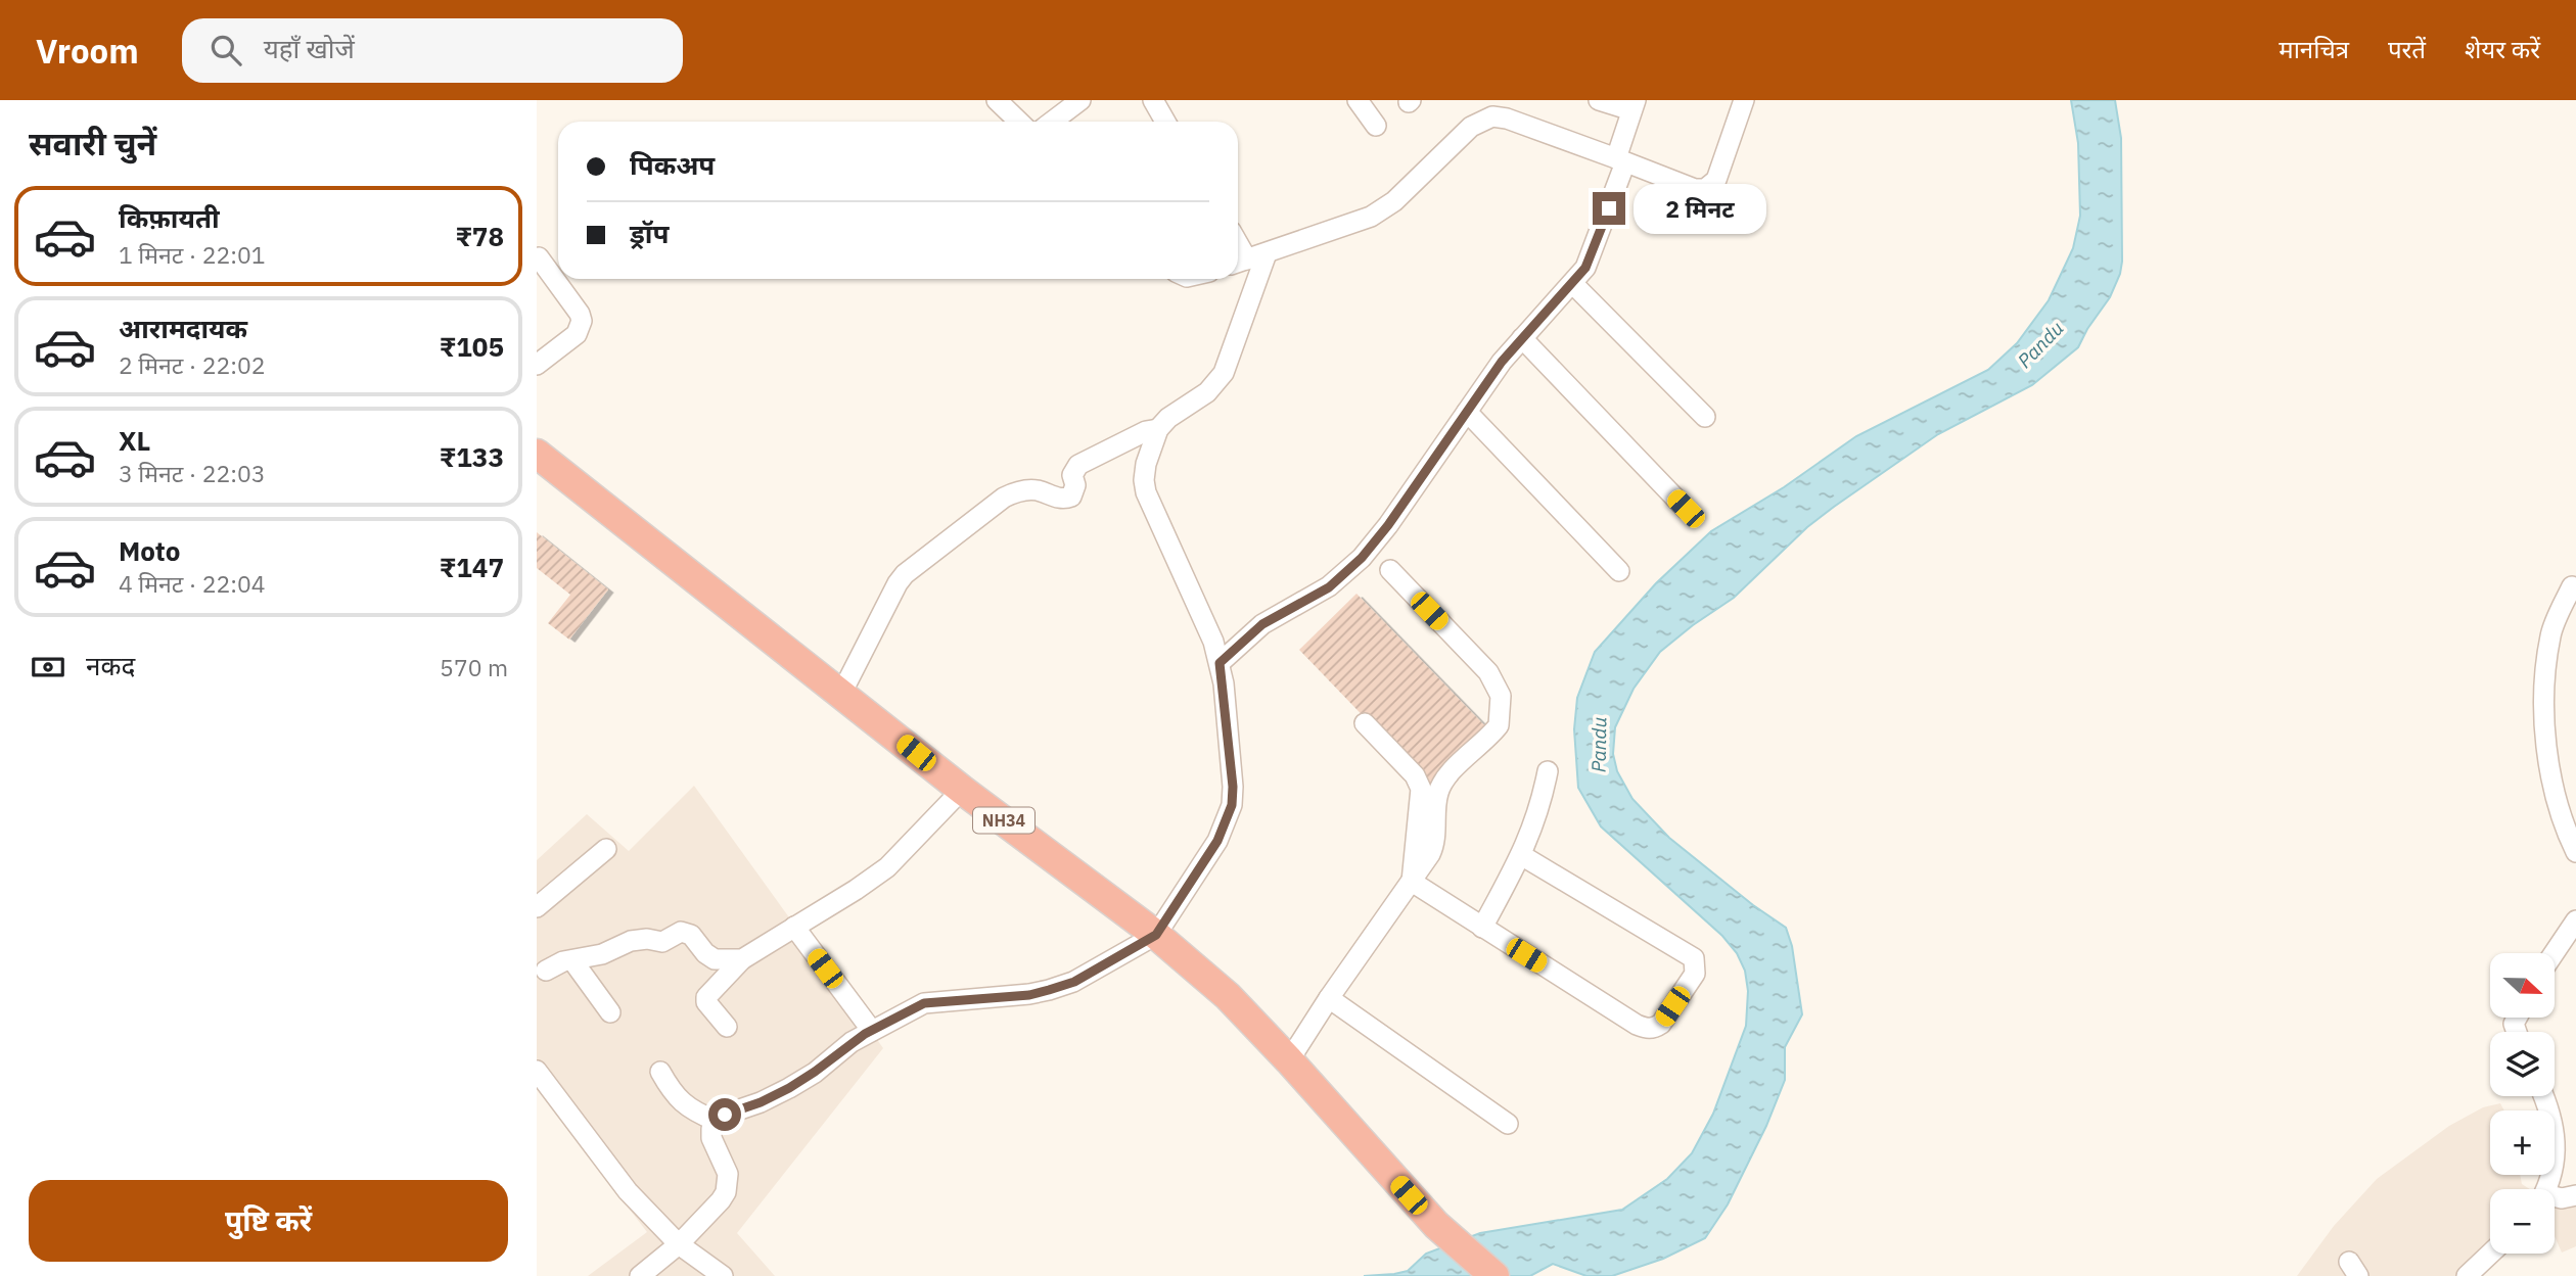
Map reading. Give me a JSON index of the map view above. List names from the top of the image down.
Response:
{
  "streets": {
    "highway": ["NH34"]
  },
  "water": ["Pandu"],
  "north": "right",
  "page": {
    "header": "Vroom",
    "search": "यहाँ खोजें",
    "nav": ["मानचित्र", "परतें", "शेयर करें"],
    "heading": "सवारी चुनें",
    "banner": ["पिकअप", "ड्रॉप"],
    "bubble": "2 मिनट",
    "list": [
      {
        "name": "किफ़ायती",
        "note": "1 मिनट · 22:01",
        "value": "₹78"
      },
      {
        "name": "आरामदायक",
        "note": "2 मिनट · 22:02",
        "value": "₹105"
      },
      {
        "name": "XL",
        "note": "3 मिनट · 22:03",
        "value": "₹133"
      },
      {
        "name": "Moto",
        "note": "4 मिनट · 22:04",
        "value": "₹147"
      }
    ],
    "pay": ["नकद", "570 m"],
    "map_buttons": ["+", "−"],
    "buttons": "पुष्टि करें"
  }
}
